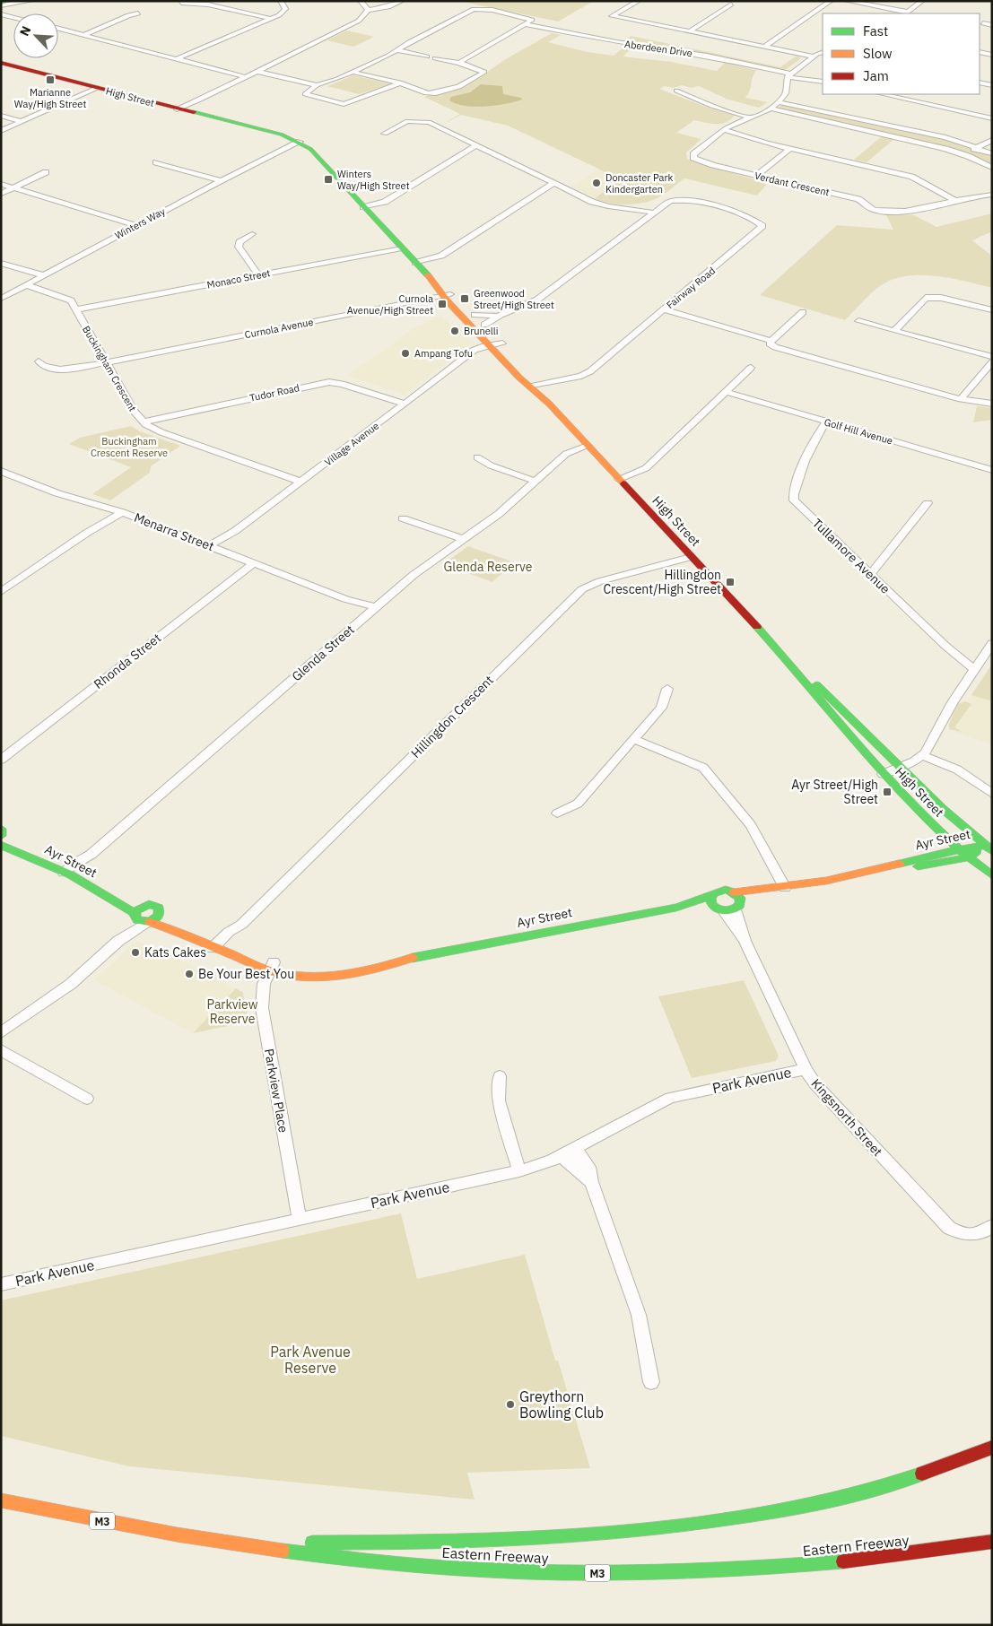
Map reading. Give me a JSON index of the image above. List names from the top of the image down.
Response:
{
  "streets": {
    "main road": [
      "High Street",
      "Ayr Street",
      "M3",
      "Eastern Freeway"
    ],
    "street": [
      "Aberdeen Drive",
      "Verdant Crescent",
      "Winters Way",
      "Monaco Street",
      "Fairway Road",
      "Curnola Avenue",
      "Buckingham Crescent",
      "Tudor Road",
      "Golf Hill Avenue",
      "Village Avenue",
      "Menarra Street",
      "Tullamore Avenue",
      "Glenda Street",
      "Rhonda Street",
      "Hillingdon Crescent",
      "Park Avenue",
      "Parkview Place",
      "Kingsnorth Street"
    ]
  },
  "crossings": [
    ["High Street", "Winters Way"],
    ["High Street", "Monaco Street"],
    ["High Street", "Fairway Road"],
    ["High Street", "Curnola Avenue"],
    ["High Street", "Village Avenue"],
    ["High Street", "Glenda Street"],
    ["High Street", "Hillingdon Crescent"],
    ["High Street", "Ayr Street"],
    ["Winters Way", "Buckingham Crescent"],
    ["Monaco Street", "Buckingham Crescent"],
    ["Curnola Avenue", "Buckingham Crescent"],
    ["Buckingham Crescent", "Tudor Road"],
    ["Buckingham Crescent", "Village Avenue"],
    ["Tudor Road", "Village Avenue"],
    ["Golf Hill Avenue", "Tullamore Avenue"],
    ["Village Avenue", "Menarra Street"],
    ["Menarra Street", "Glenda Street"],
    ["Menarra Street", "Rhonda Street"],
    ["Glenda Street", "Ayr Street"],
    ["Hillingdon Crescent", "Ayr Street"],
    ["Ayr Street", "Parkview Place"],
    ["Ayr Street", "Kingsnorth Street"],
    ["Park Avenue", "Parkview Place"],
    ["Park Avenue", "Kingsnorth Street"]
  ],
  "parks": [
    "Buckingham Crescent Reserve",
    "Glenda Reserve",
    "Parkview Reserve",
    "Park Avenue Reserve"
  ],
  "places": {
    "transit": [
      "Marianne Way/High Street",
      "Winters Way/High Street",
      "Greenwood Street/High Street",
      "Curnola Avenue/High Street",
      "Hillingdon Crescent/High Street",
      "Ayr Street/High Street"
    ],
    "other": [
      "Doncaster Park Kindergarten",
      "Brunelli",
      "Ampang Tofu",
      "Kats Cakes",
      "Be Your Best You",
      "Greythorn Bowling Club"
    ]
  },
  "legend": ["Fast", "Slow", "Jam"],
  "north": "top left"
}
